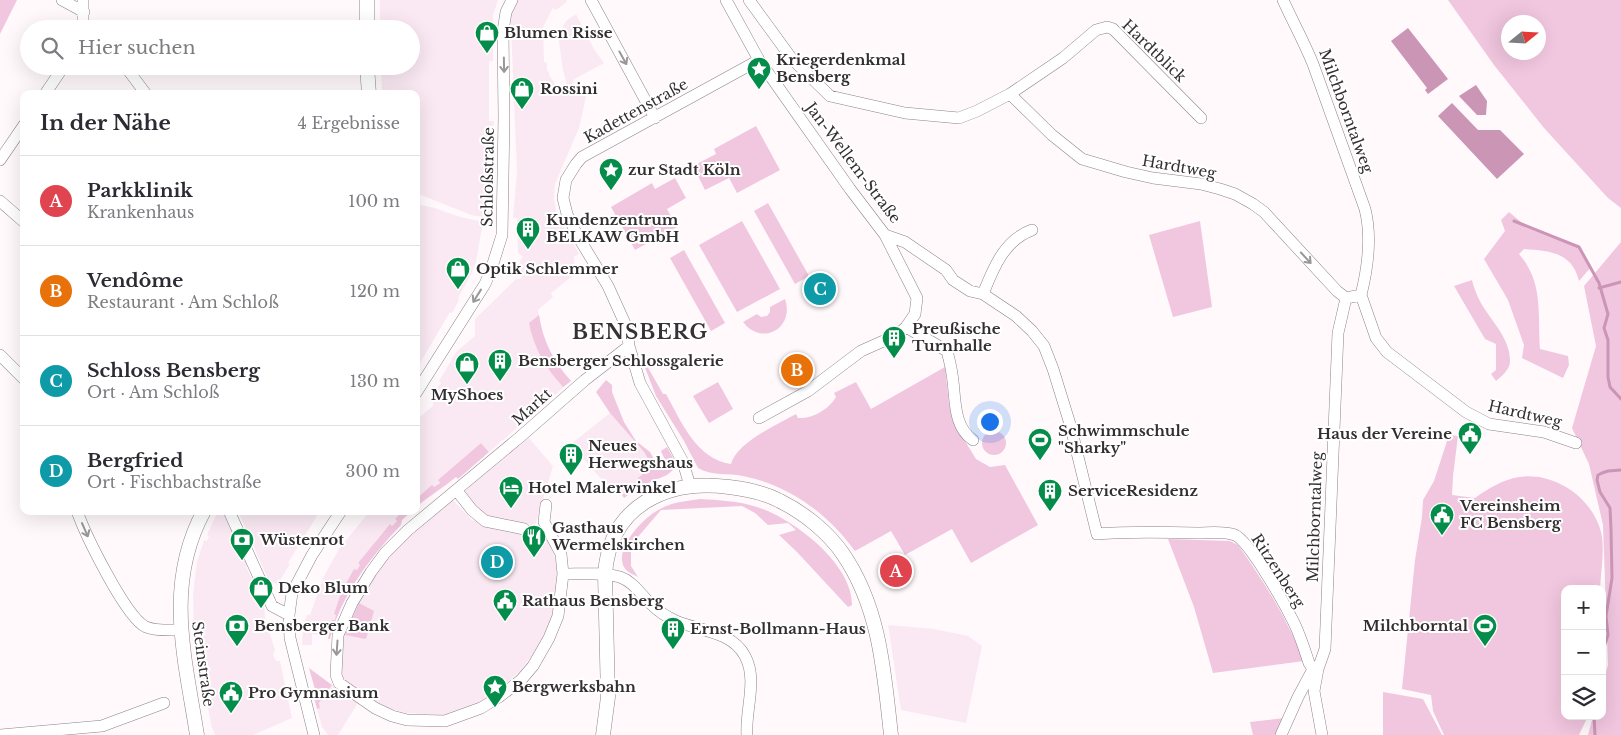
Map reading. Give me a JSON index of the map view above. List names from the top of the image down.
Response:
{
  "streets": {
    "main road": ["Steinstraße"],
    "street": [
      "Hardtblick",
      "Kadettenstraße",
      "Milchborntalweg",
      "Jan-Wellem-Straße",
      "Hardtweg",
      "Schloßstraße",
      "Markt",
      "Ritzenberg"
    ]
  },
  "crossings": [
    ["Hardtblick", "Hardtweg"],
    ["Kadettenstraße", "Jan-Wellem-Straße"],
    ["Kadettenstraße", "Markt"],
    ["Milchborntalweg", "Hardtweg"],
    ["Milchborntalweg", "Ritzenberg"],
    ["Jan-Wellem-Straße", "Ritzenberg"]
  ],
  "one_way": ["Hardtweg", "Schloßstraße"],
  "districts": ["BENSBERG"],
  "places": {
    "shop": [
      "Blumen Risse",
      "Rossini",
      "Optik Schlemmer",
      "MyShoes",
      "Deko Blum"
    ],
    "place": ["Kriegerdenkmal Bensberg", "zur Stadt Köln", "Bergwerksbahn"],
    "building": [
      "Kundenzentrum BELKAW GmbH",
      "Preußische Turnhalle",
      "Bensberger Schlossgalerie",
      "Neues Herwegshaus",
      "ServiceResidenz",
      "Ernst-Bollmann-Haus"
    ],
    "public building": [
      "Haus der Vereine",
      "Vereinsheim FC Bensberg",
      "Rathaus Bensberg",
      "Pro Gymnasium"
    ],
    "sports": ["Schwimmschule \"Sharky\"", "Milchborntal"],
    "hotel": ["Hotel Malerwinkel"],
    "restaurant": ["Gasthaus Wermelskirchen"],
    "bank": ["Wüstenrot", "Bensberger Bank"]
  },
  "north": "right",
  "page": {
    "search": "Hier suchen",
    "heading": ["In der Nähe", "4 Ergebnisse"],
    "list": [
      {
        "mark": "A",
        "name": "Parkklinik",
        "note": "Krankenhaus",
        "value": "100 m"
      },
      {
        "mark": "B",
        "name": "Vendôme",
        "note": "Restaurant · Am Schloß",
        "value": "120 m"
      },
      {
        "mark": "C",
        "name": "Schloss Bensberg",
        "note": "Ort · Am Schloß",
        "value": "130 m"
      },
      {
        "mark": "D",
        "name": "Bergfried",
        "note": "Ort · Fischbachstraße",
        "value": "300 m"
      }
    ],
    "pins": [
      "C",
      "B",
      "D",
      "A"
    ],
    "map_buttons": ["+", "−"]
  }
}
